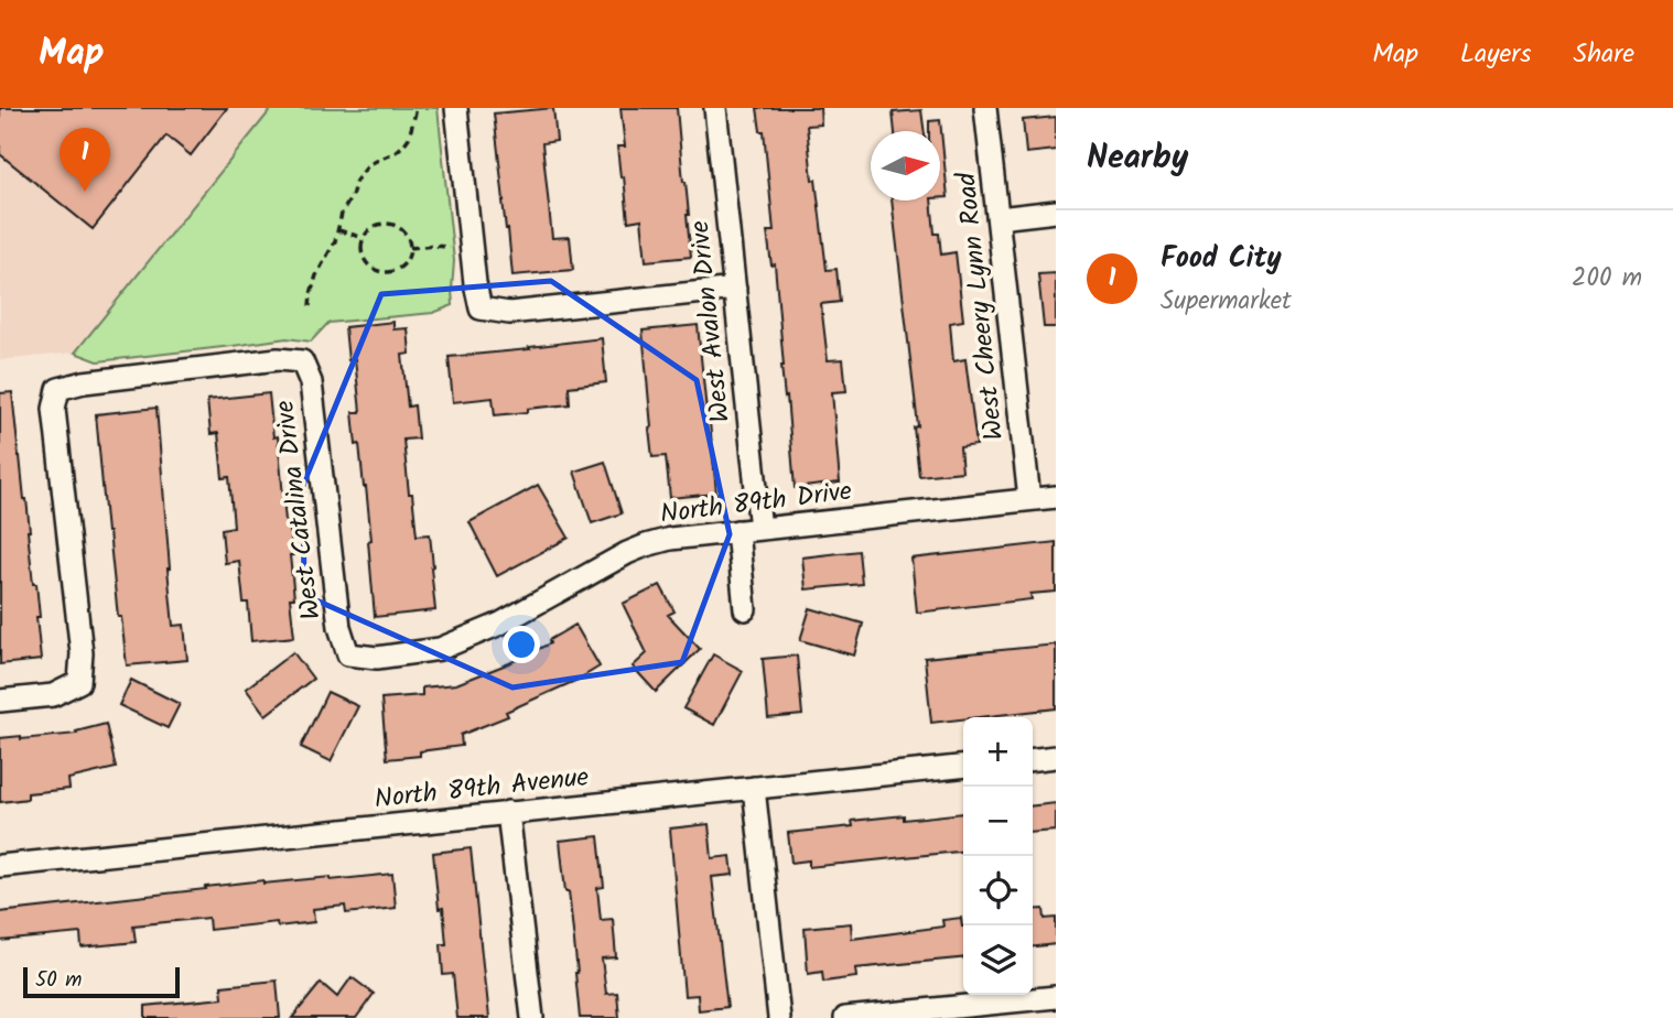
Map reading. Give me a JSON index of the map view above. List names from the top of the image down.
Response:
{
  "streets": {
    "street": [
      "West Cheery Lynn Road",
      "West Avalon Drive",
      "North 89th Drive",
      "West Catalina Drive",
      "North 89th Avenue"
    ]
  },
  "crossings": [
    ["West Cheery Lynn Road", "North 89th Drive"],
    ["West Avalon Drive", "North 89th Drive"],
    ["North 89th Drive", "West Catalina Drive"]
  ],
  "scale_bar": "50 m",
  "north": "right",
  "page": {
    "header": "Map",
    "nav": ["Map", "Layers", "Share"],
    "heading": "Nearby",
    "pins": "1",
    "list": [
      {
        "mark": "1",
        "name": "Food City",
        "note": "Supermarket",
        "value": "200 m"
      }
    ],
    "map_buttons": ["+", "−"],
    "scale": "50 m"
  }
}
